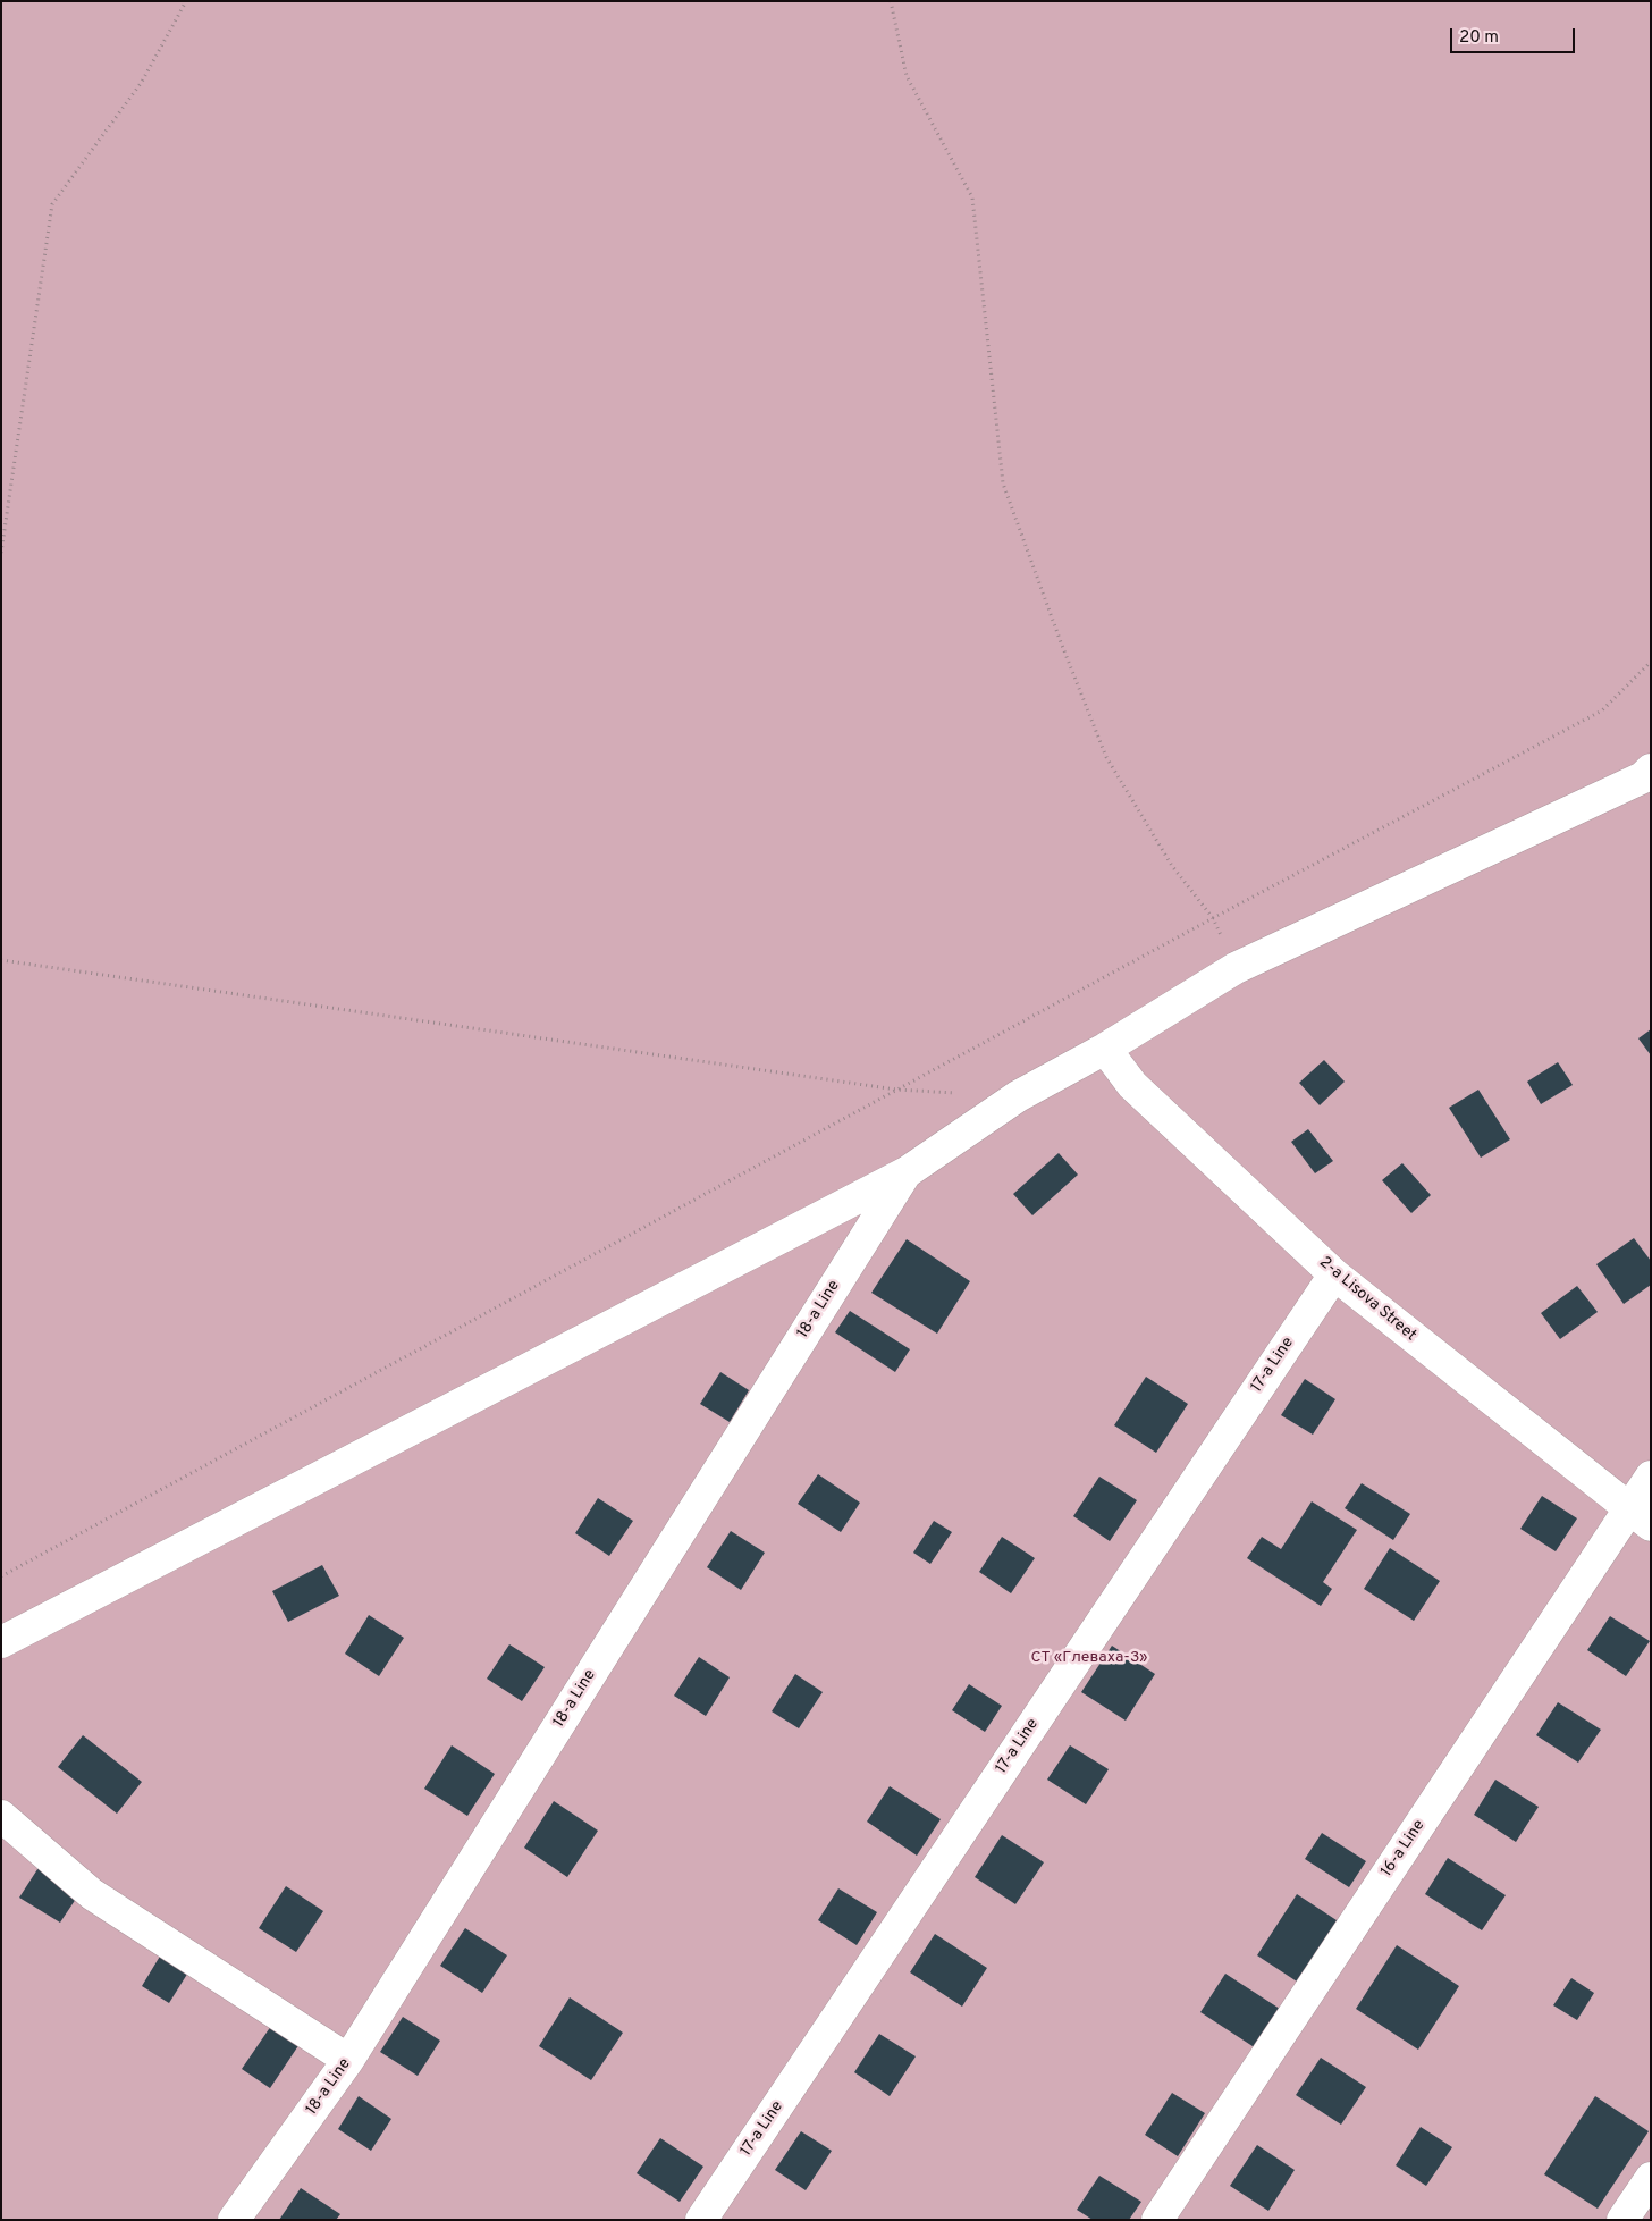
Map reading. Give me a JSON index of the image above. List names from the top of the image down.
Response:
{
  "streets": {
    "street": [
      "2-a Lisova Street",
      "18-a Line",
      "17-a Line",
      "16-a Line"
    ]
  },
  "crossings": [
    ["2-a Lisova Street", "17-a Line"],
    ["2-a Lisova Street", "16-a Line"]
  ],
  "parks": ["СТ «Глеваха-3»"],
  "scale_bar": "20 m"
}
